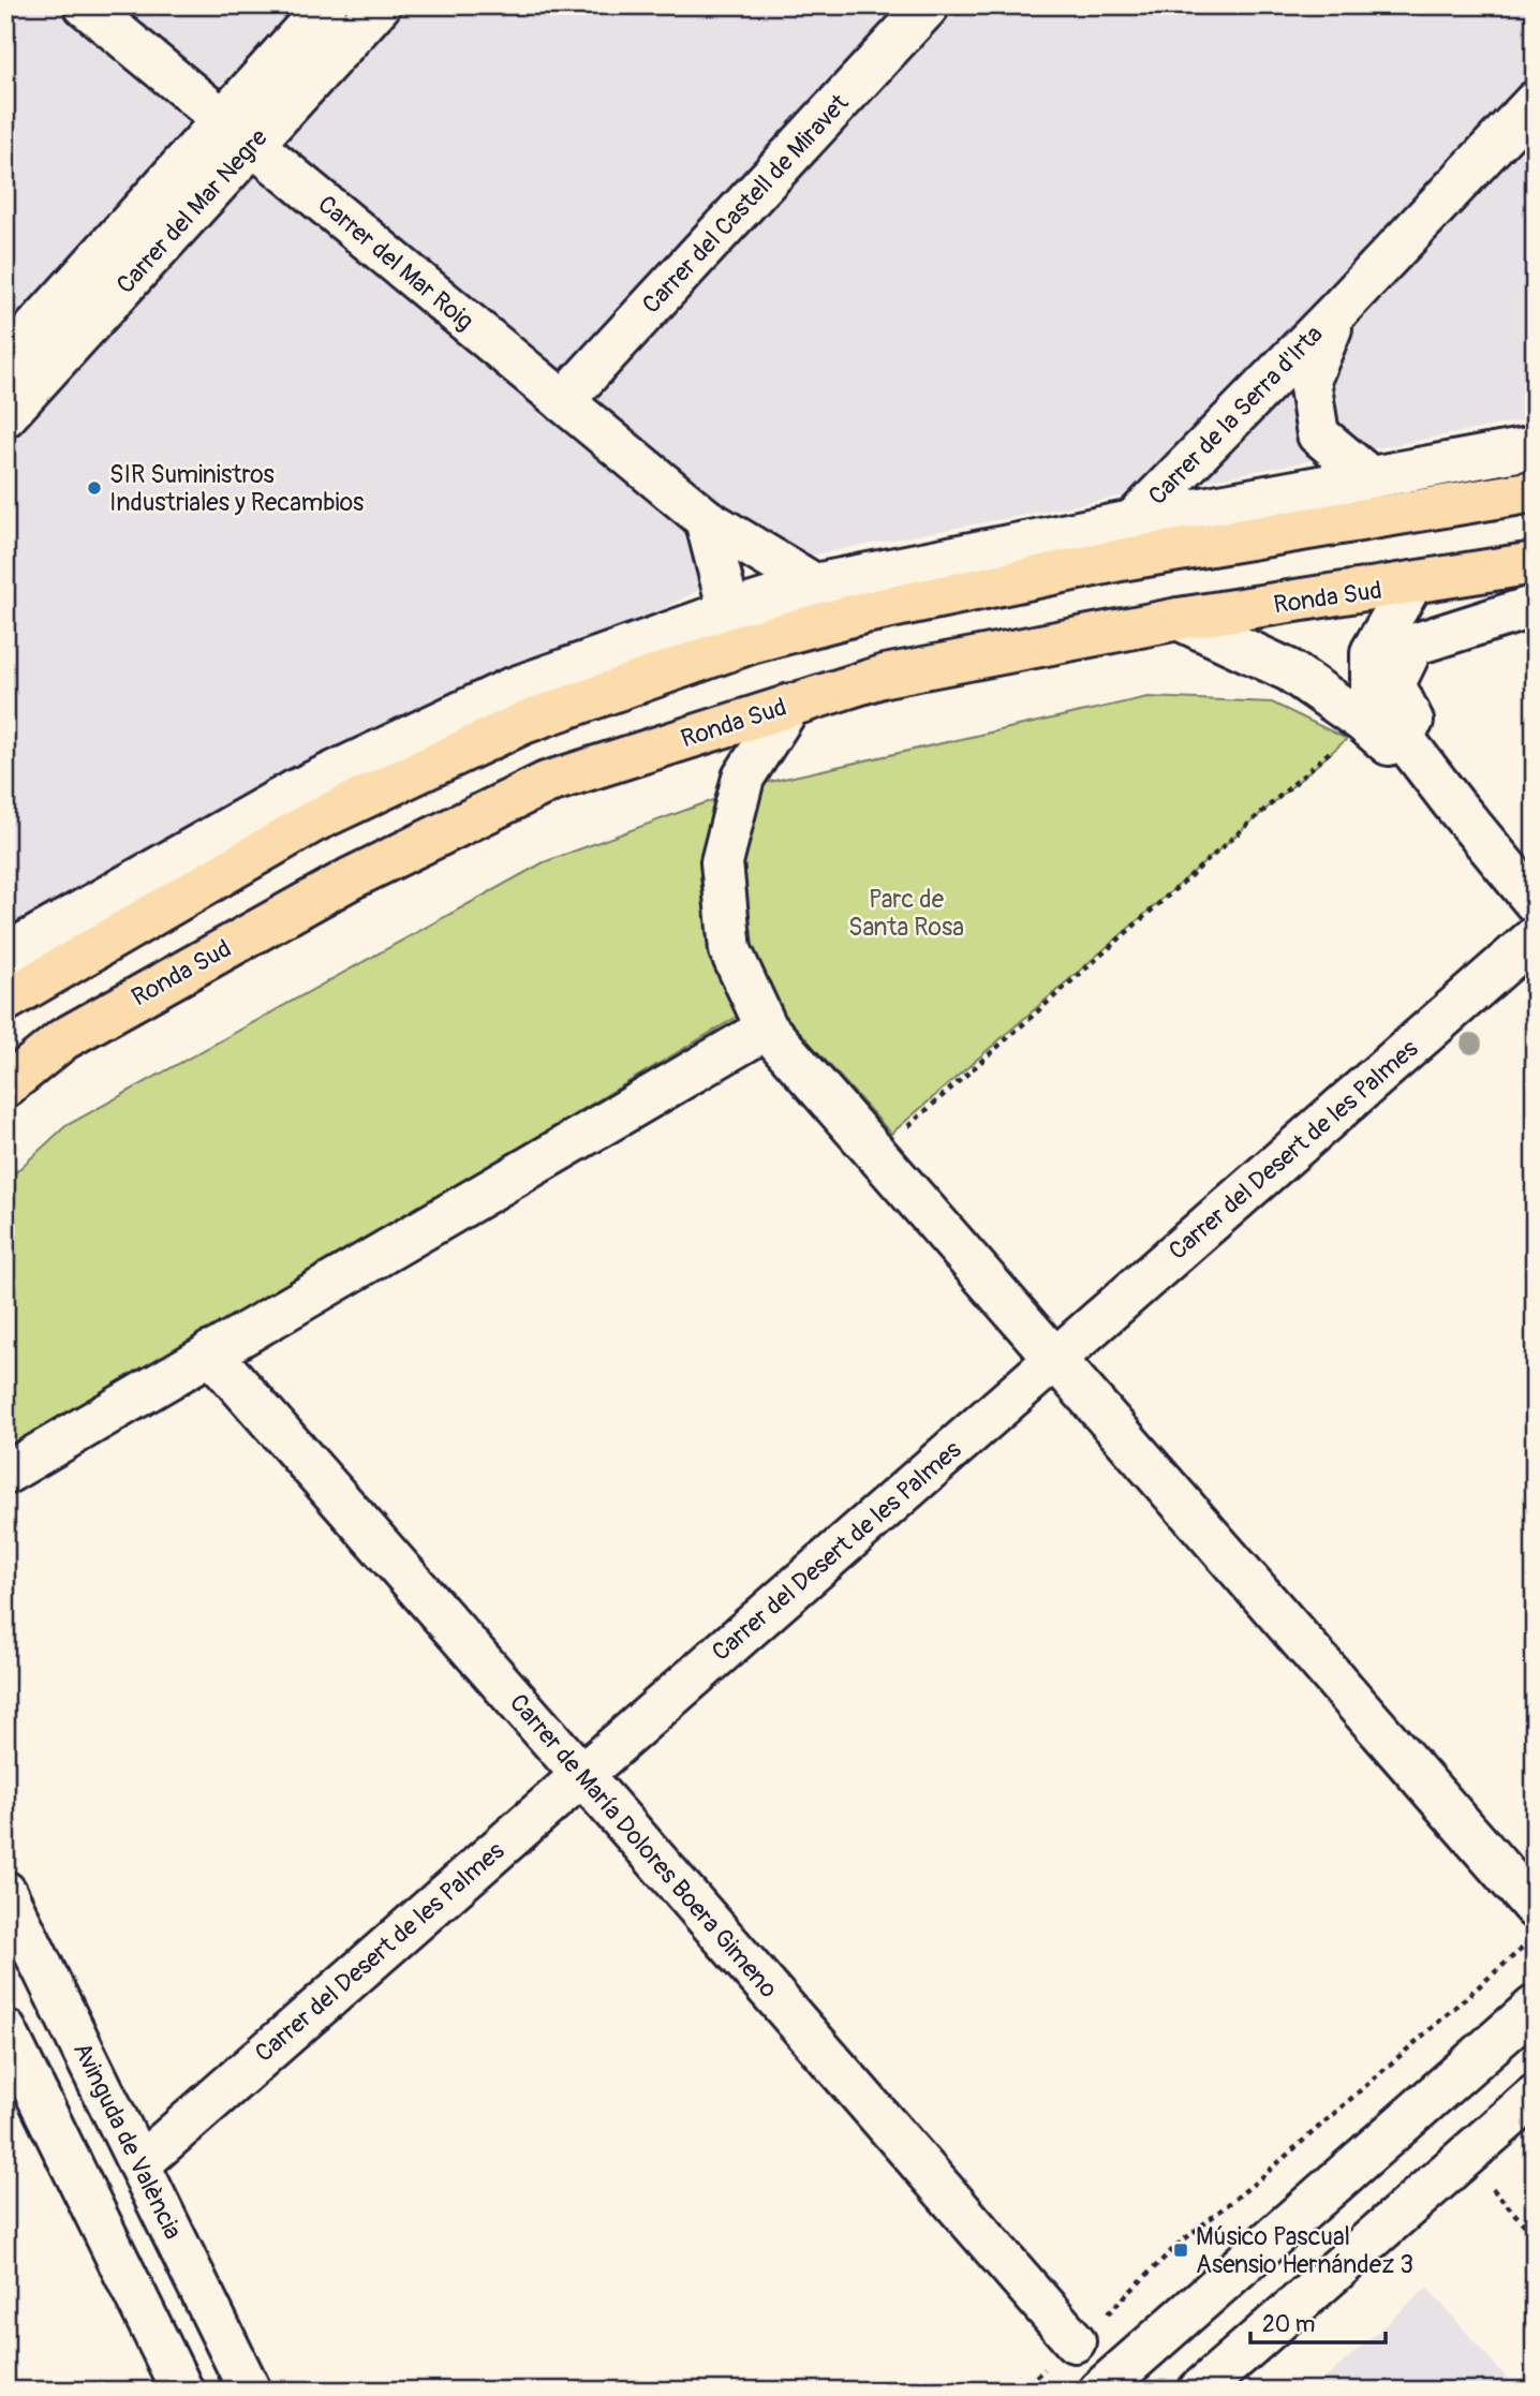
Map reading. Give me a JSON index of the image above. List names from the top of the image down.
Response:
{
  "streets": {
    "main road": ["Ronda Sud"],
    "street": [
      "Carrer del Castell de Miravet",
      "Carrer del Mar Negre",
      "Carrer del Mar Roig",
      "Carrer de la Serra d'Irta",
      "Carrer del Desert de les Palmes",
      "Carrer de María Dolores Boera Gimeno",
      "Avinguda de València"
    ]
  },
  "crossings": [
    ["Carrer del Castell de Miravet", "Carrer del Mar Roig"],
    ["Carrer del Mar Negre", "Carrer del Mar Roig"],
    ["Carrer del Desert de les Palmes", "Carrer de María Dolores Boera Gimeno"],
    ["Carrer del Desert de les Palmes", "Avinguda de València"]
  ],
  "parks": ["Parc de Santa Rosa"],
  "places": {
    "other": ["SIR Suministros Industriales y Recambios"],
    "transit": ["Músico Pascual Asensio Hernández 3"]
  },
  "scale_bar": "20 m"
}
